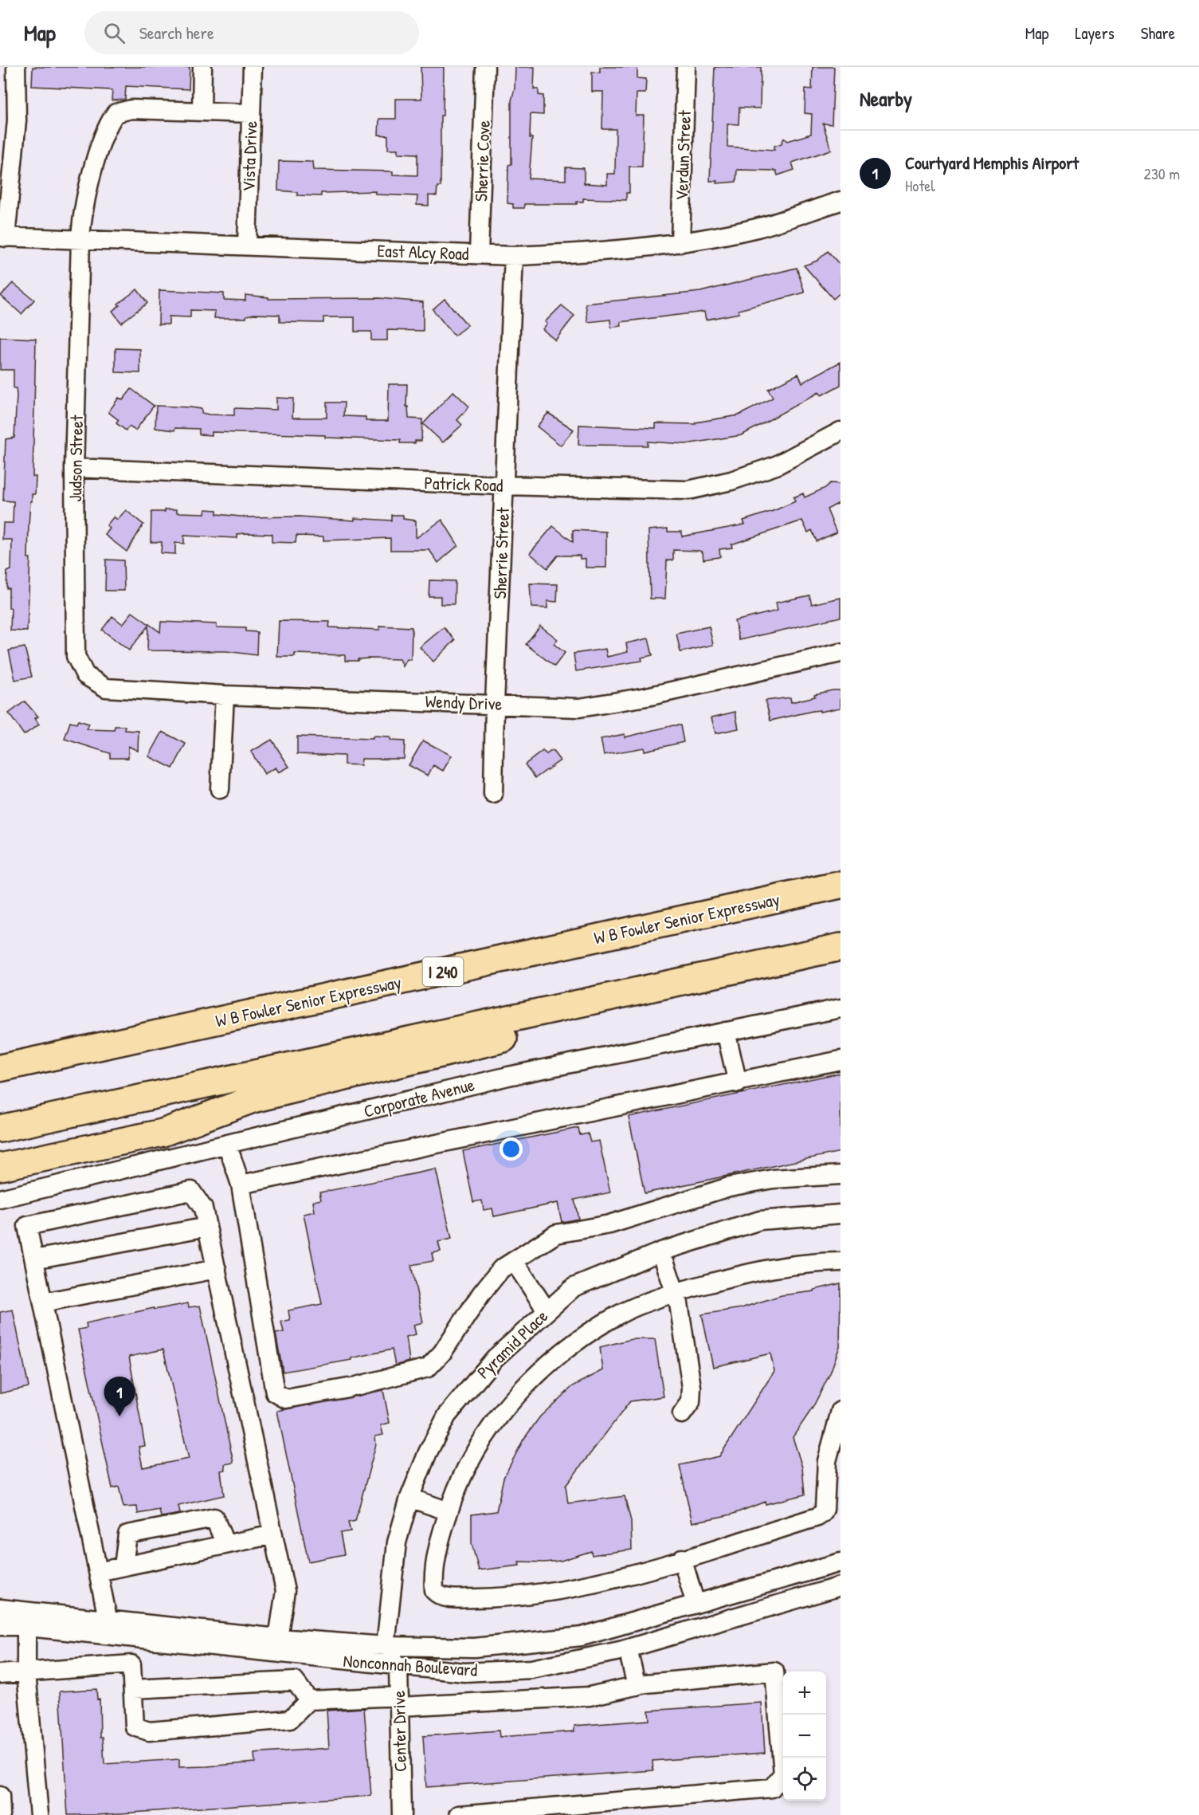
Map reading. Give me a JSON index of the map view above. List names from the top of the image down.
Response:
{
  "streets": {
    "highway": ["W B Fowler Senior Expressway", "I 240"],
    "street": [
      "Verdun Street",
      "Vista Drive",
      "Sherrie Cove",
      "East Alcy Road",
      "Judson Street",
      "Patrick Road",
      "Sherrie Street",
      "Wendy Drive",
      "Corporate Avenue",
      "Pyramid Place",
      "Nonconnah Boulevard",
      "Center Drive"
    ]
  },
  "crossings": [
    ["Verdun Street", "East Alcy Road"],
    ["Vista Drive", "East Alcy Road"],
    ["Vista Drive", "Judson Street"],
    ["Sherrie Cove", "East Alcy Road"],
    ["East Alcy Road", "Judson Street"],
    ["East Alcy Road", "Sherrie Street"],
    ["Judson Street", "Patrick Road"],
    ["Judson Street", "Wendy Drive"],
    ["Patrick Road", "Sherrie Street"],
    ["Sherrie Street", "Wendy Drive"],
    ["Pyramid Place", "Nonconnah Boulevard"],
    ["Nonconnah Boulevard", "Center Drive"]
  ],
  "page": {
    "header": "Map",
    "search": "Search here",
    "nav": ["Map", "Layers", "Share"],
    "heading": "Nearby",
    "list": [
      {
        "mark": "1",
        "name": "Courtyard Memphis Airport",
        "note": "Hotel",
        "value": "230 m"
      }
    ],
    "pins": "1",
    "map_buttons": ["+", "−"]
  }
}
